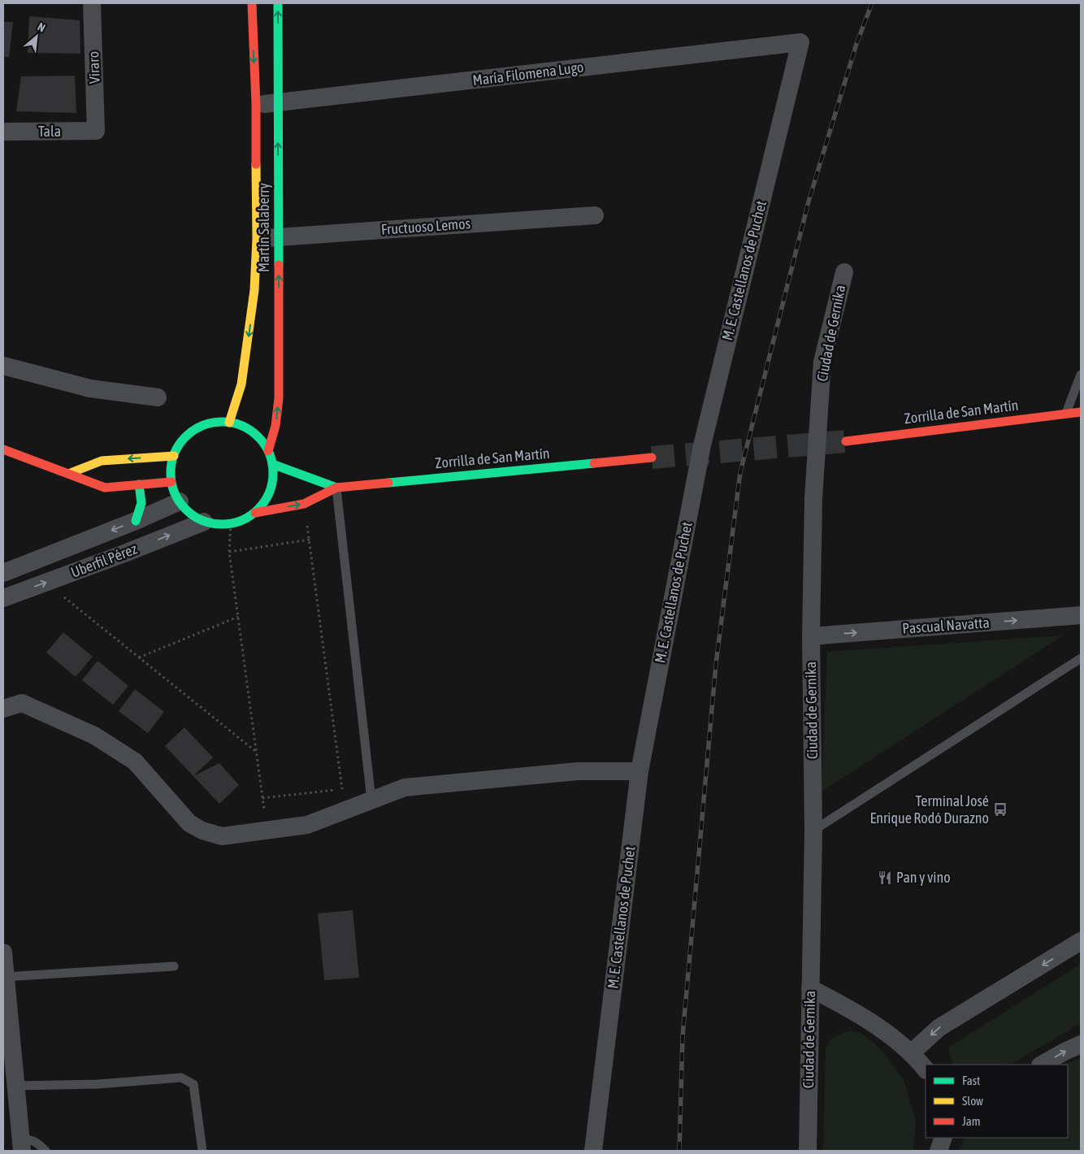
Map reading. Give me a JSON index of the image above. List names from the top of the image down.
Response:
{
  "streets": {
    "street": [
      "Viraro",
      "María Filomena Lugo",
      "Tala",
      "Fructuoso Lemos",
      "Martín Salaberry",
      "M. E. Castellanos de Puchet",
      "Ciudad de Gernika",
      "Zorrilla de San Martín",
      "Uberfil Pérez",
      "Pascual Navatta"
    ]
  },
  "crossings": [
    ["Viraro", "Tala"],
    ["María Filomena Lugo", "Martín Salaberry"],
    ["María Filomena Lugo", "M. E. Castellanos de Puchet"],
    ["Fructuoso Lemos", "Martín Salaberry"],
    ["Martín Salaberry", "Zorrilla de San Martín"],
    ["Martín Salaberry", "Uberfil Pérez"],
    ["Ciudad de Gernika", "Pascual Navatta"],
    ["Zorrilla de San Martín", "Uberfil Pérez"]
  ],
  "one_way": ["Pascual Navatta"],
  "places": {
    "bus stop": ["Terminal José Enrique Rodó Durazno"],
    "restaurant": ["Pan y vino"]
  },
  "legend": ["Fast", "Slow", "Jam"],
  "north": "top right"
}
